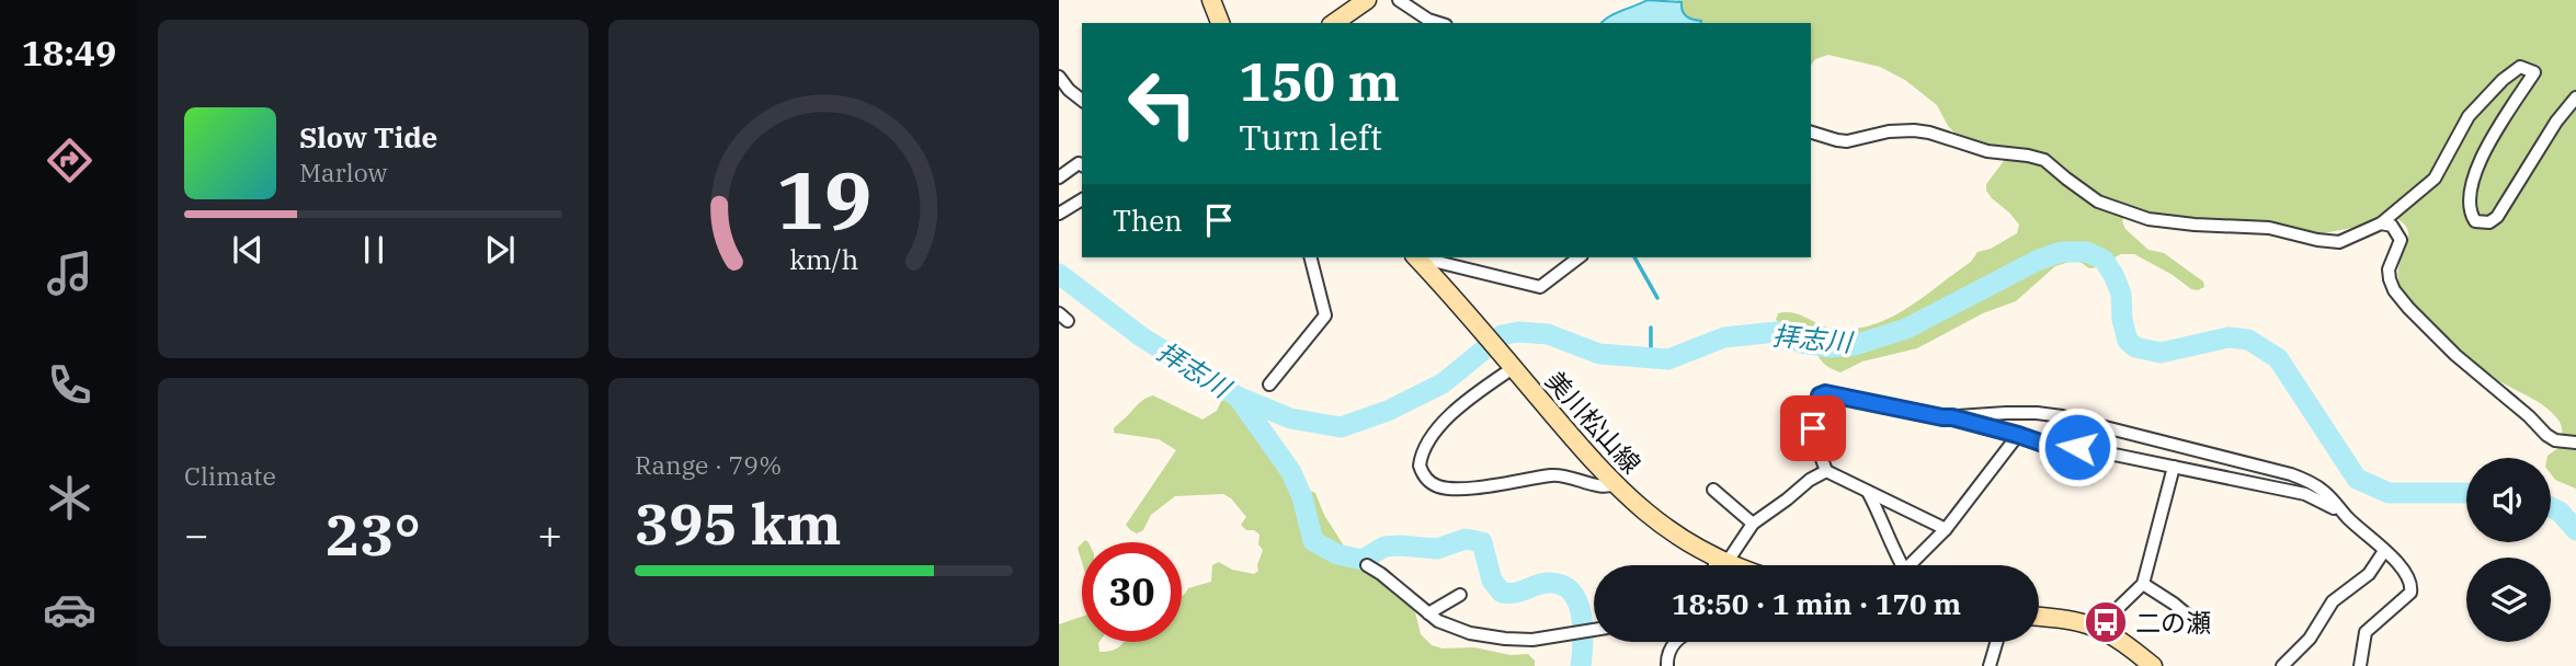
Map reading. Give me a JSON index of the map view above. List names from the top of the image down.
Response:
{
  "streets": {
    "main road": ["美川松山線"]
  },
  "water": ["拝志川"],
  "places": {
    "bus stop": ["二の瀬"]
  },
  "page": {
    "tabs": "18:49",
    "turn": ["150 m", "Turn left"],
    "song": ["Slow Tide", "Marlow"],
    "then": "Then",
    "tile": [
      "Climate",
      ["Range · 79%", "395 km"]
    ],
    "heat": ["−", "23°", "+"],
    "limit": "30",
    "trip": "18:50 · 1 min · 170 m",
    "gauge": ["19", "km/h"]
  }
}
